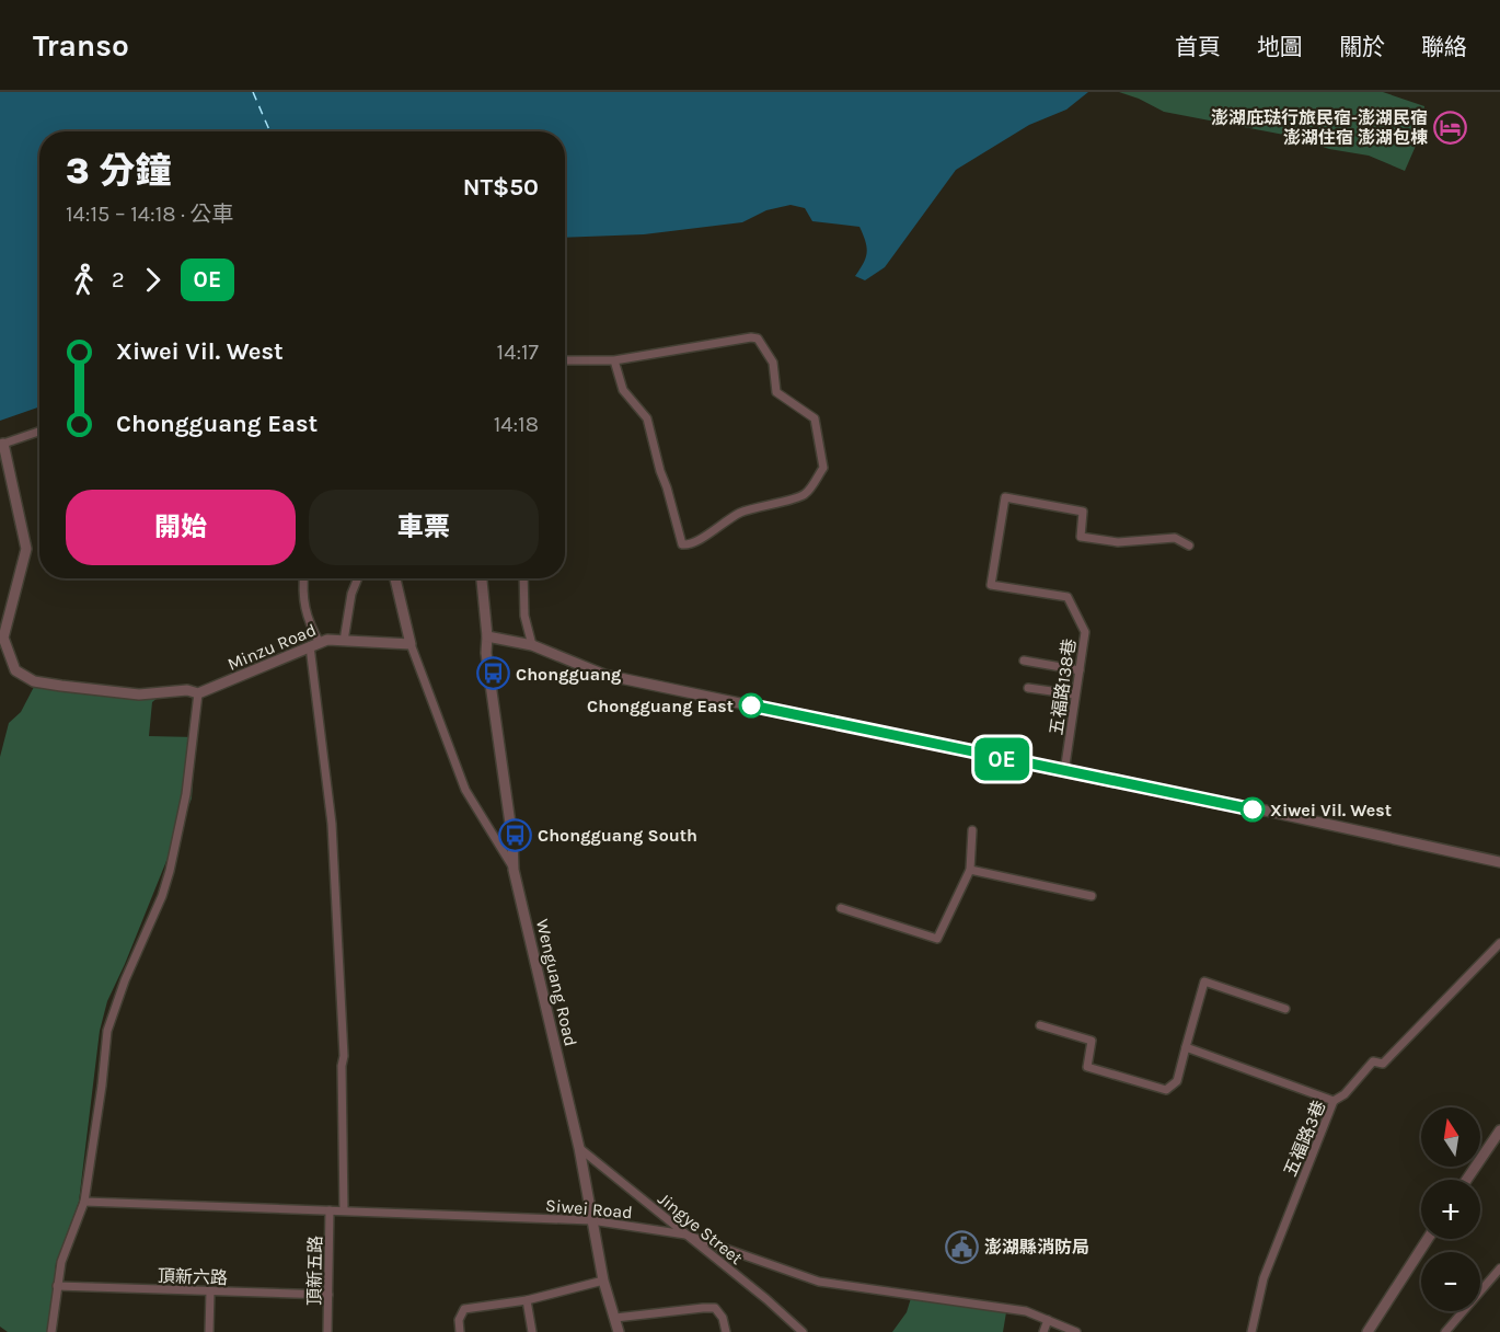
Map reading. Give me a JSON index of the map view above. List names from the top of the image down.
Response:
{
  "streets": {
    "street": [
      "Minzu Road",
      "五福路138巷",
      "Wenguang Road",
      "五福路3巷",
      "Siwei Road",
      "Jingye Street",
      "頂新五路",
      "頂新六路"
    ]
  },
  "crossings": [
    ["Wenguang Road", "Siwei Road"],
    ["Wenguang Road", "Jingye Street"],
    ["Siwei Road", "Jingye Street"],
    ["Siwei Road", "頂新五路"],
    ["頂新五路", "頂新六路"]
  ],
  "places": {
    "hotel": ["澎湖庇琺行旅民宿-澎湖民宿 澎湖住宿 澎湖包棟"],
    "bus stop": ["Chongguang", "Chongguang South"],
    "other": ["Chongguang East", "Xiwei Vil. West"],
    "public building": ["澎湖縣消防局"]
  },
  "lines": ["bus line 0E"],
  "north": "top",
  "page": {
    "header": "Transo",
    "nav": [
      "首頁",
      "地圖",
      "關於",
      "聯絡"
    ],
    "on_map": "0E",
    "heading": ["3 分鐘", "14:15 – 14:18 · 公車", "NT$50"],
    "legs": ["2", "0E"],
    "list": [
      {
        "name": "Xiwei Vil. West",
        "value": "14:17"
      },
      {
        "name": "Chongguang East",
        "value": "14:18"
      }
    ],
    "buttons": ["開始", "車票"],
    "map_buttons": ["+", "−"]
  }
}
